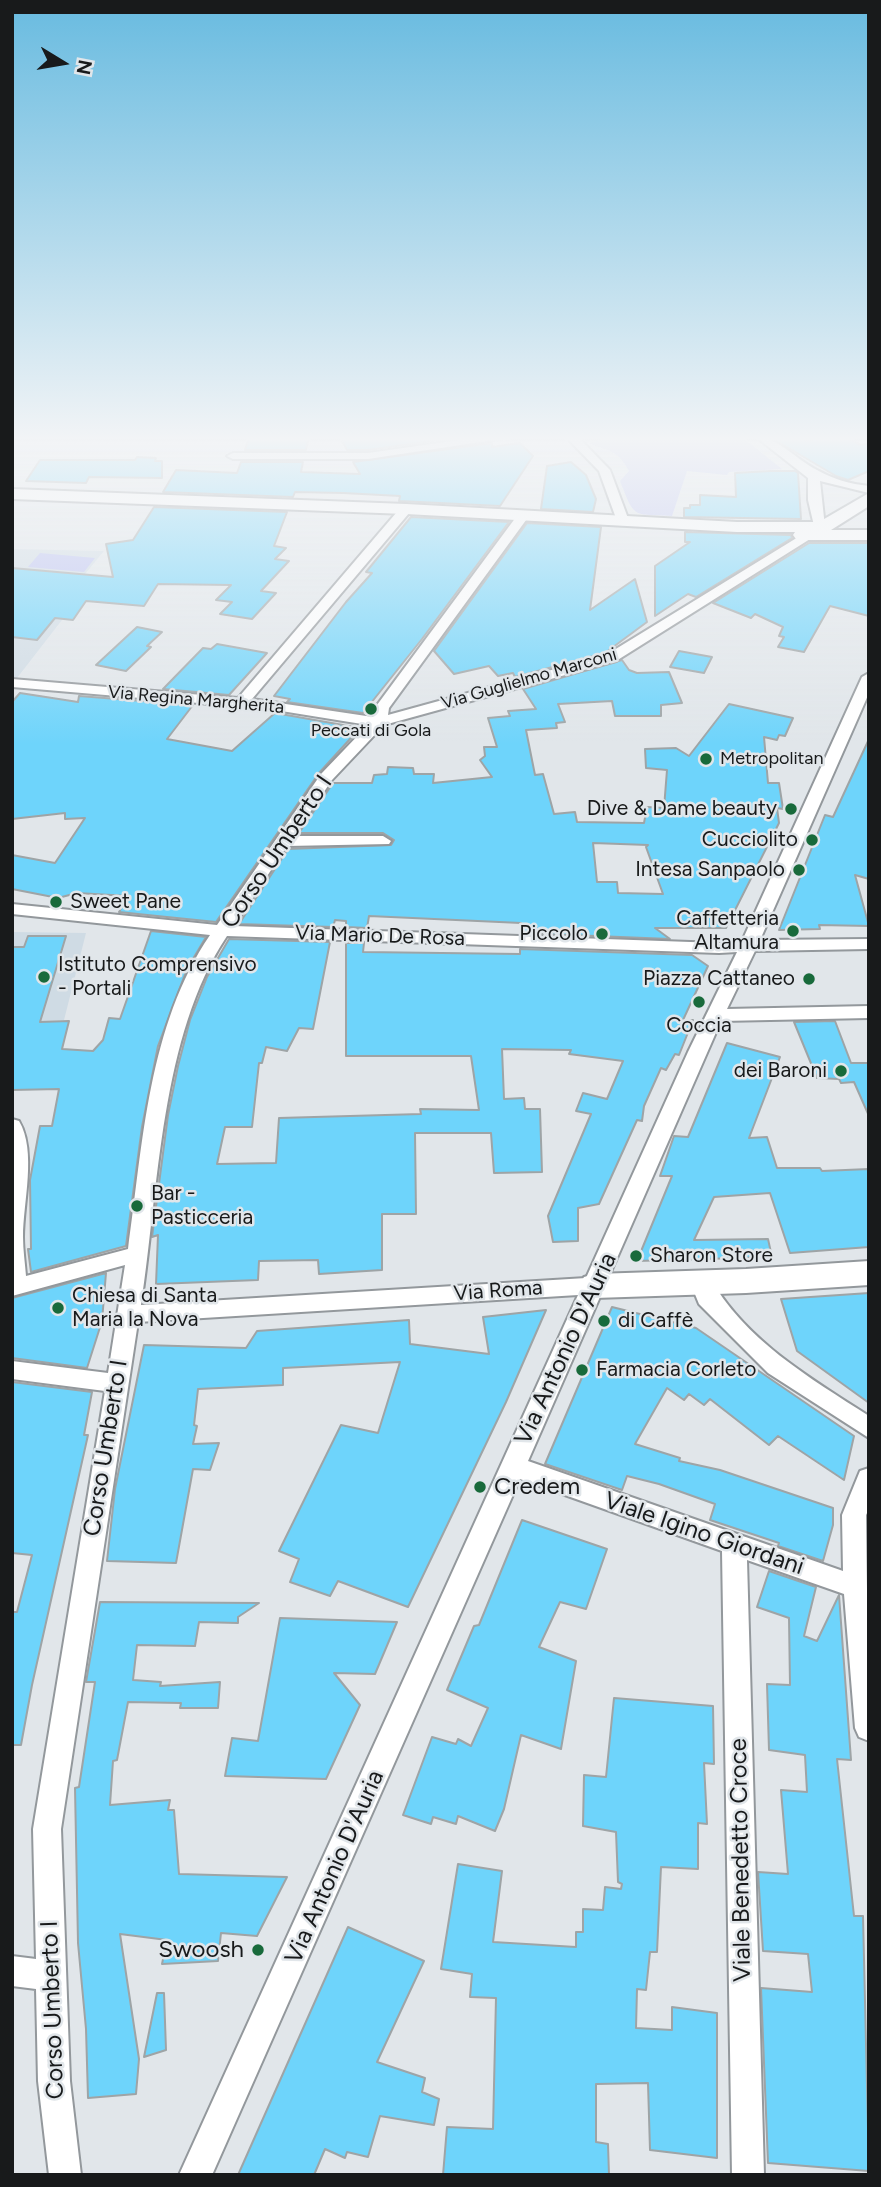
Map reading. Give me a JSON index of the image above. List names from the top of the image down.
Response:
{
  "streets": {
    "street": [
      "Via Guglielmo Marconi",
      "Via Regina Margherita",
      "Corso Umberto I",
      "Via Mario De Rosa",
      "Via Roma",
      "Via Antonio D'Auria",
      "Viale Igino Giordani",
      "Viale Benedetto Croce"
    ]
  },
  "crossings": [
    ["Via Guglielmo Marconi", "Via Regina Margherita"],
    ["Via Guglielmo Marconi", "Corso Umberto I"],
    ["Via Regina Margherita", "Corso Umberto I"],
    ["Corso Umberto I", "Via Mario De Rosa"],
    ["Corso Umberto I", "Via Roma"],
    ["Via Mario De Rosa", "Via Antonio D'Auria"],
    ["Via Roma", "Via Antonio D'Auria"],
    ["Via Antonio D'Auria", "Viale Igino Giordani"],
    ["Viale Igino Giordani", "Viale Benedetto Croce"]
  ],
  "places": [
    "Peccati di Gola",
    "Metropolitan",
    "Dive & Dame beauty",
    "Cucciolito",
    "Intesa Sanpaolo",
    "Sweet Pane",
    "Caffetteria Altamura",
    "Piccolo",
    "Istituto Comprensivo - Portali",
    "Piazza Cattaneo",
    "Coccia",
    "dei Baroni",
    "Bar - Pasticceria",
    "Sharon Store",
    "Chiesa di Santa Maria la Nova",
    "di Caffè",
    "Farmacia Corleto",
    "Credem",
    "Swoosh"
  ],
  "north": "right"
}
